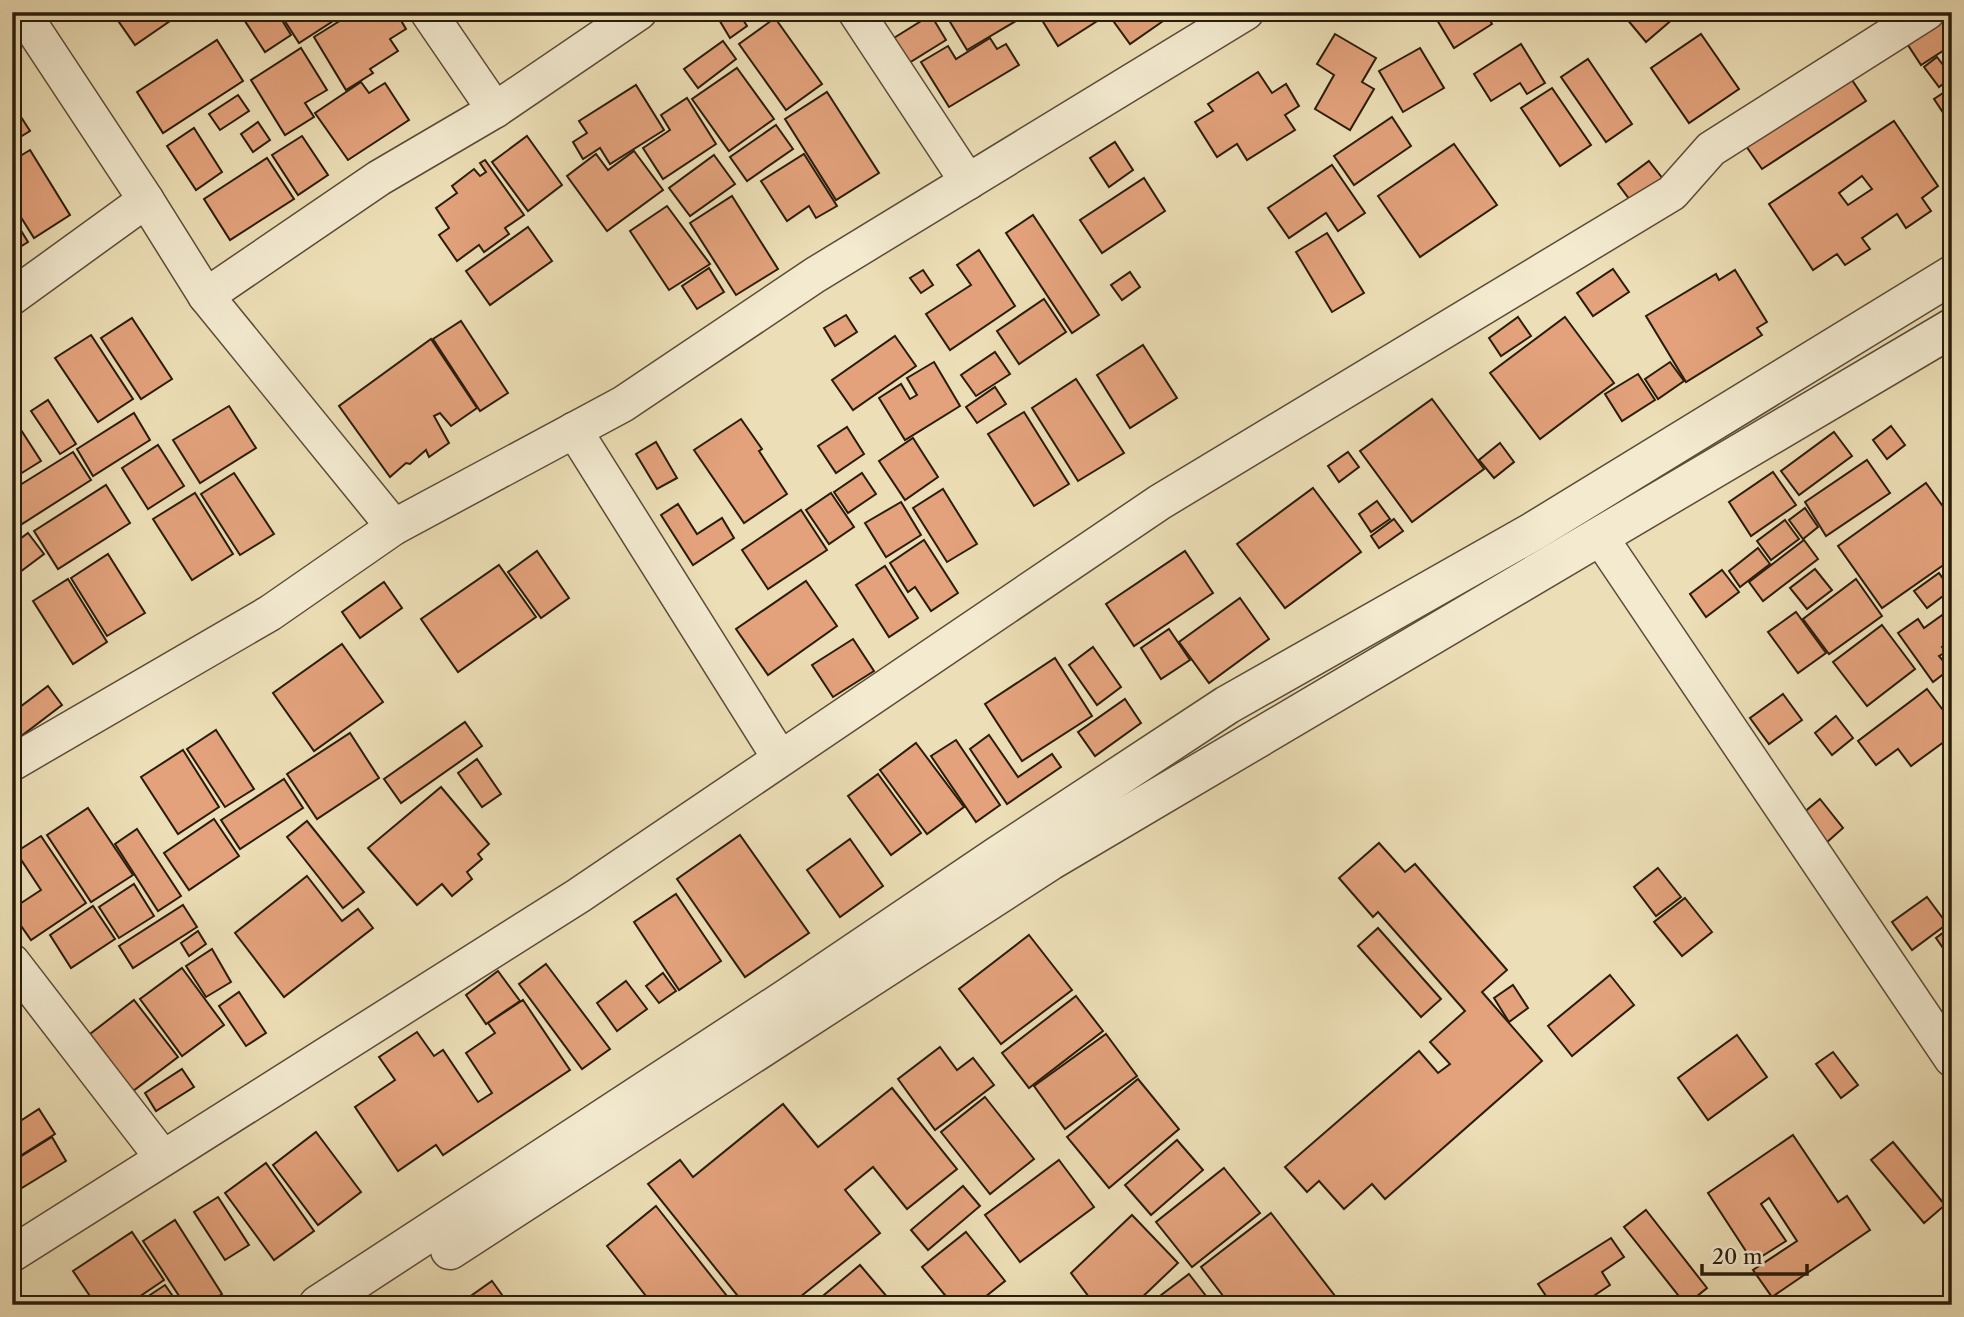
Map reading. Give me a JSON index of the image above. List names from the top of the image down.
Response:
{
  "scale_bar": "20 m"
}
